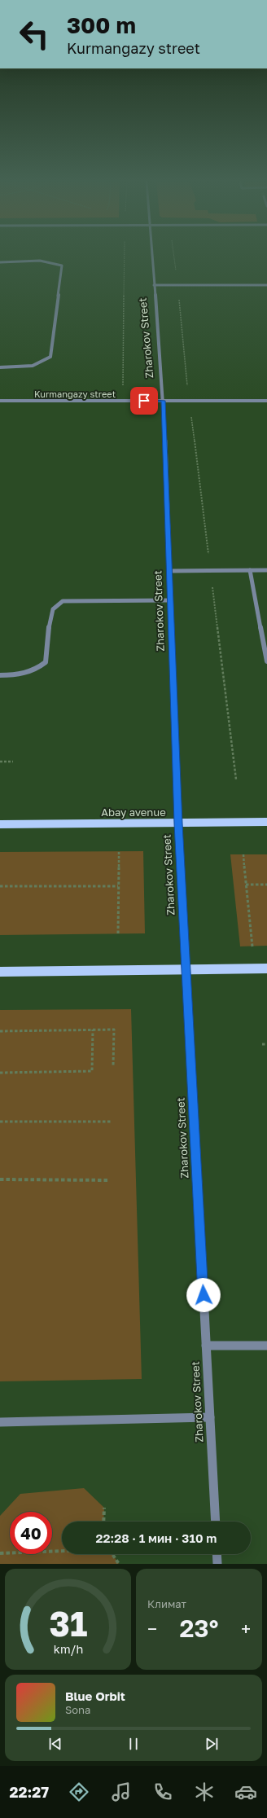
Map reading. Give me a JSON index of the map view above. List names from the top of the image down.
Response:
{
  "streets": {
    "main road": ["Abay avenue"],
    "street": ["Zharokov Street", "Kurmangazy street"]
  },
  "crossings": [
    ["Zharokov Street", "Kurmangazy street"],
    ["Zharokov Street", "Abay avenue"]
  ],
  "page": {
    "turn": ["300 m", "Kurmangazy street"],
    "limit": "40",
    "trip": "22:28 · 1 мин · 310 m",
    "tile": "Климат",
    "heat": ["−", "23°", "+"],
    "song": ["Blue Orbit", "Sona"],
    "tabs": "22:27",
    "gauge": ["31", "km/h"]
  }
}
